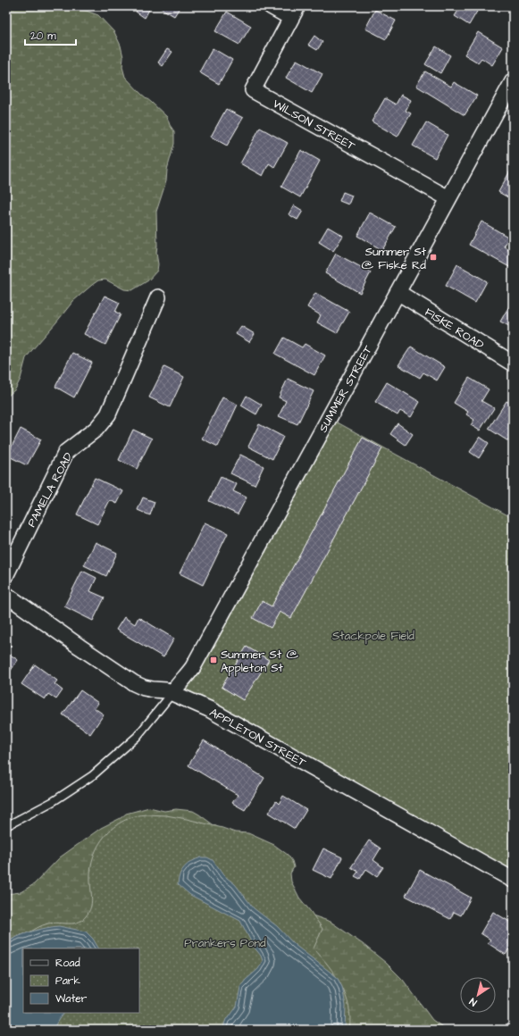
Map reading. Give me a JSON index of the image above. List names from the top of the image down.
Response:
{
  "streets": {
    "street": [
      "WILSON STREET",
      "FISKE ROAD",
      "SUMMER STREET",
      "PAMELA ROAD",
      "APPLETON STREET"
    ]
  },
  "crossings": [
    ["WILSON STREET", "SUMMER STREET"],
    ["FISKE ROAD", "SUMMER STREET"],
    ["SUMMER STREET", "APPLETON STREET"]
  ],
  "parks": ["Stackpole Field", "Prankers Pond"],
  "places": {
    "transit": ["Summer St @ Fiske Rd", "Summer St @ Appleton St"]
  },
  "legend": ["Road", "Park", "Water"],
  "scale_bar": "20 m",
  "north": "bottom left"
}
